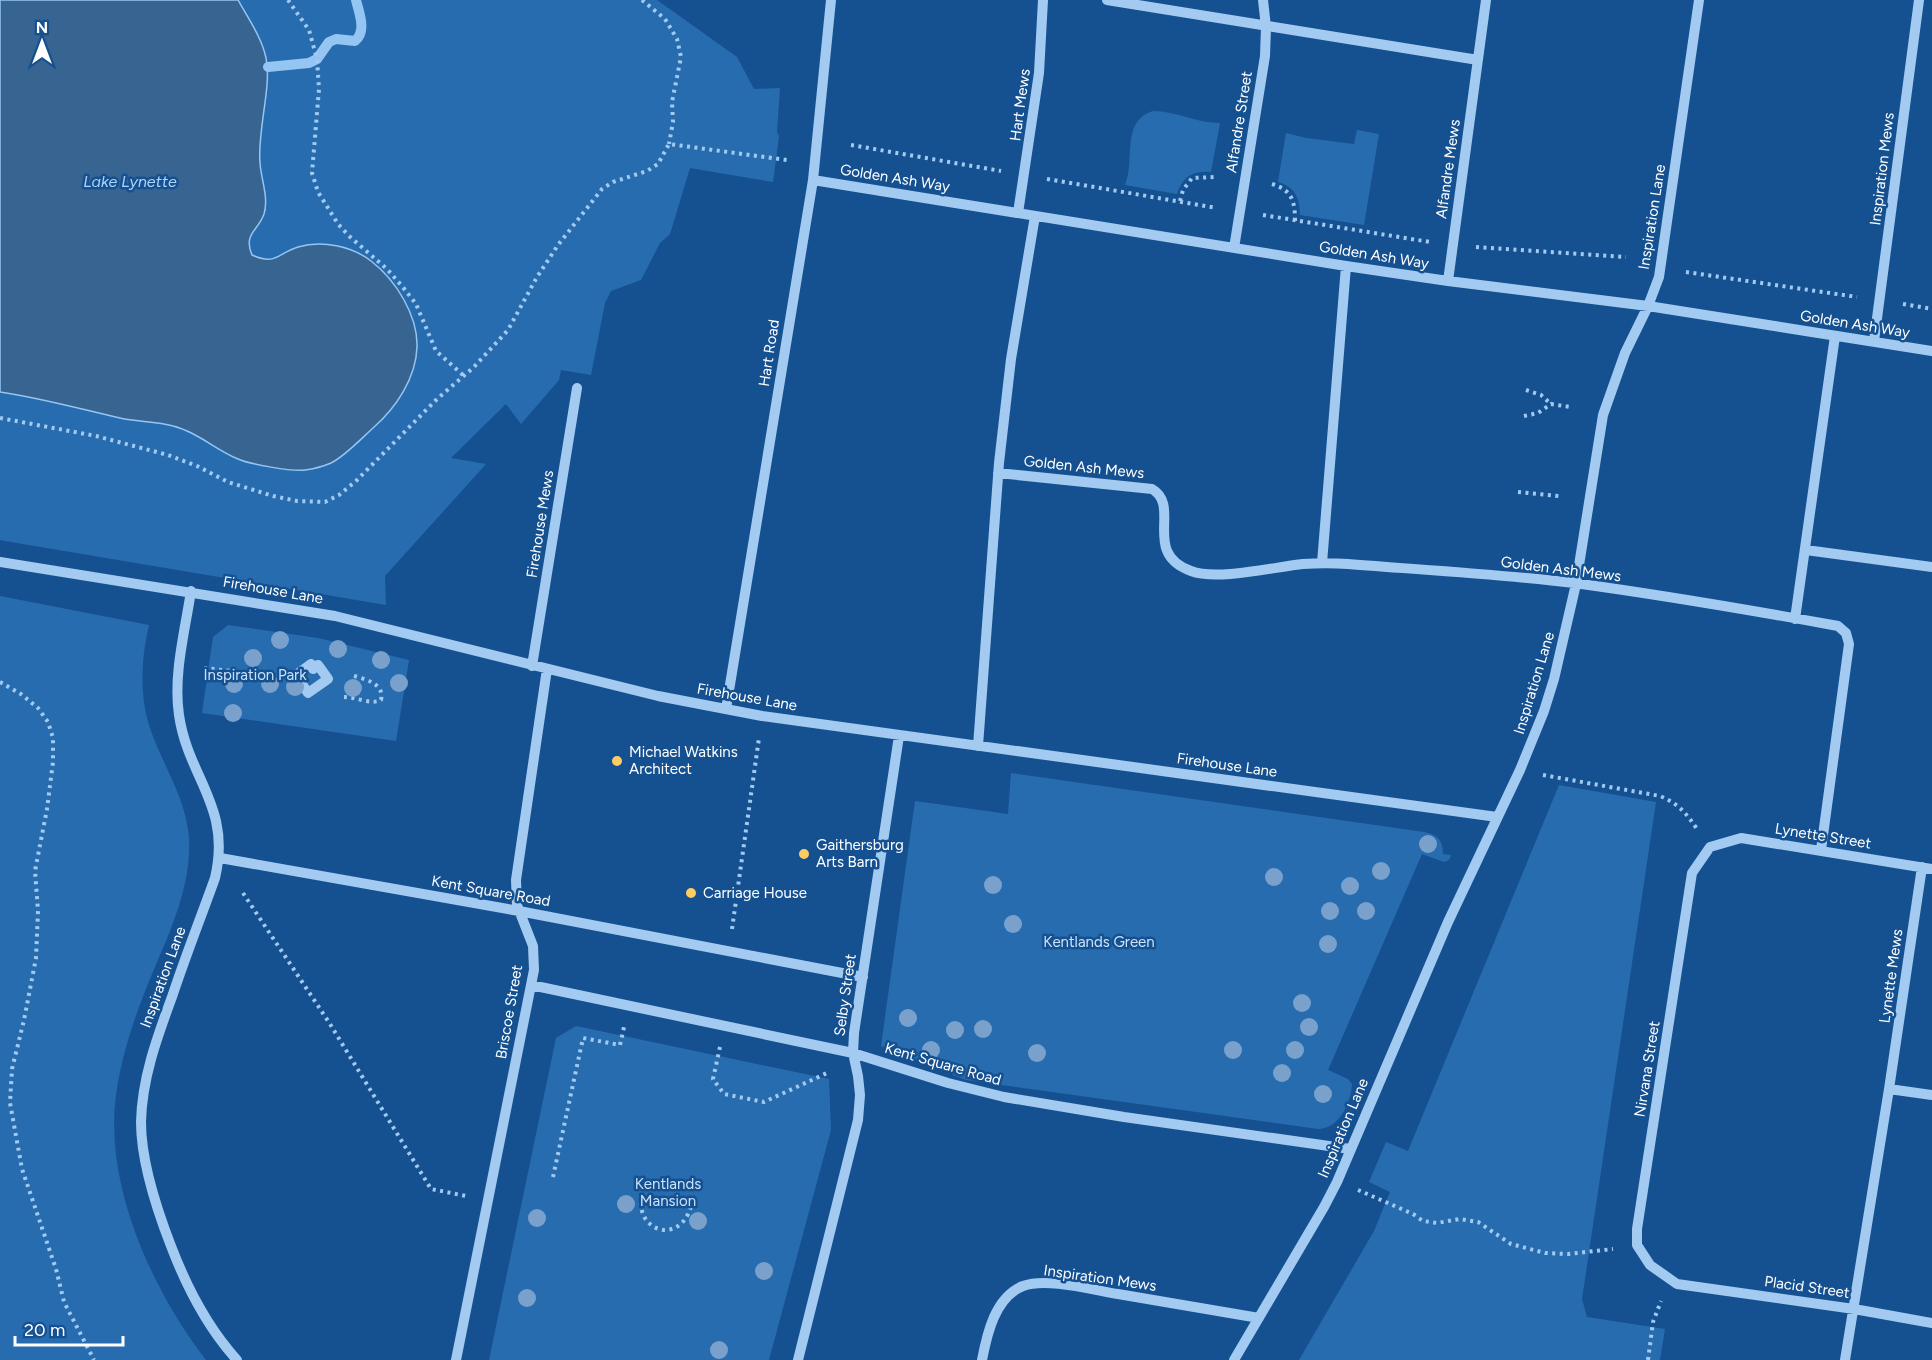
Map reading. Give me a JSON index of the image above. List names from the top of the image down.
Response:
{
  "streets": {
    "street": [
      "Hart Mews",
      "Alfandre Street",
      "Alfandre Mews",
      "Inspiration Mews",
      "Golden Ash Way",
      "Inspiration Lane",
      "Hart Road",
      "Golden Ash Mews",
      "Firehouse Mews",
      "Firehouse Lane",
      "Lynette Street",
      "Kent Square Road",
      "Lynette Mews",
      "Selby Street",
      "Briscoe Street",
      "Nirvana Street",
      "Placid Street"
    ]
  },
  "crossings": [
    ["Hart Mews", "Golden Ash Way"],
    ["Alfandre Street", "Golden Ash Way"],
    ["Alfandre Mews", "Golden Ash Way"],
    ["Inspiration Mews", "Golden Ash Way"],
    ["Inspiration Mews", "Inspiration Lane"],
    ["Golden Ash Way", "Inspiration Lane"],
    ["Golden Ash Way", "Hart Road"],
    ["Inspiration Lane", "Golden Ash Mews"],
    ["Inspiration Lane", "Firehouse Lane"],
    ["Inspiration Lane", "Kent Square Road"],
    ["Hart Road", "Firehouse Lane"],
    ["Golden Ash Mews", "Lynette Street"],
    ["Firehouse Mews", "Firehouse Lane"],
    ["Firehouse Lane", "Selby Street"],
    ["Firehouse Lane", "Briscoe Street"],
    ["Lynette Street", "Lynette Mews"],
    ["Lynette Street", "Nirvana Street"],
    ["Kent Square Road", "Selby Street"],
    ["Kent Square Road", "Briscoe Street"],
    ["Lynette Mews", "Placid Street"]
  ],
  "water": ["Lake Lynette"],
  "parks": ["Inspiration Park", "Kentlands Green", "Kentlands Mansion"],
  "places": ["Michael Watkins Architect", "Gaithersburg Arts Barn", "Carriage House"],
  "scale_bar": "20 m",
  "north": "top"
}
